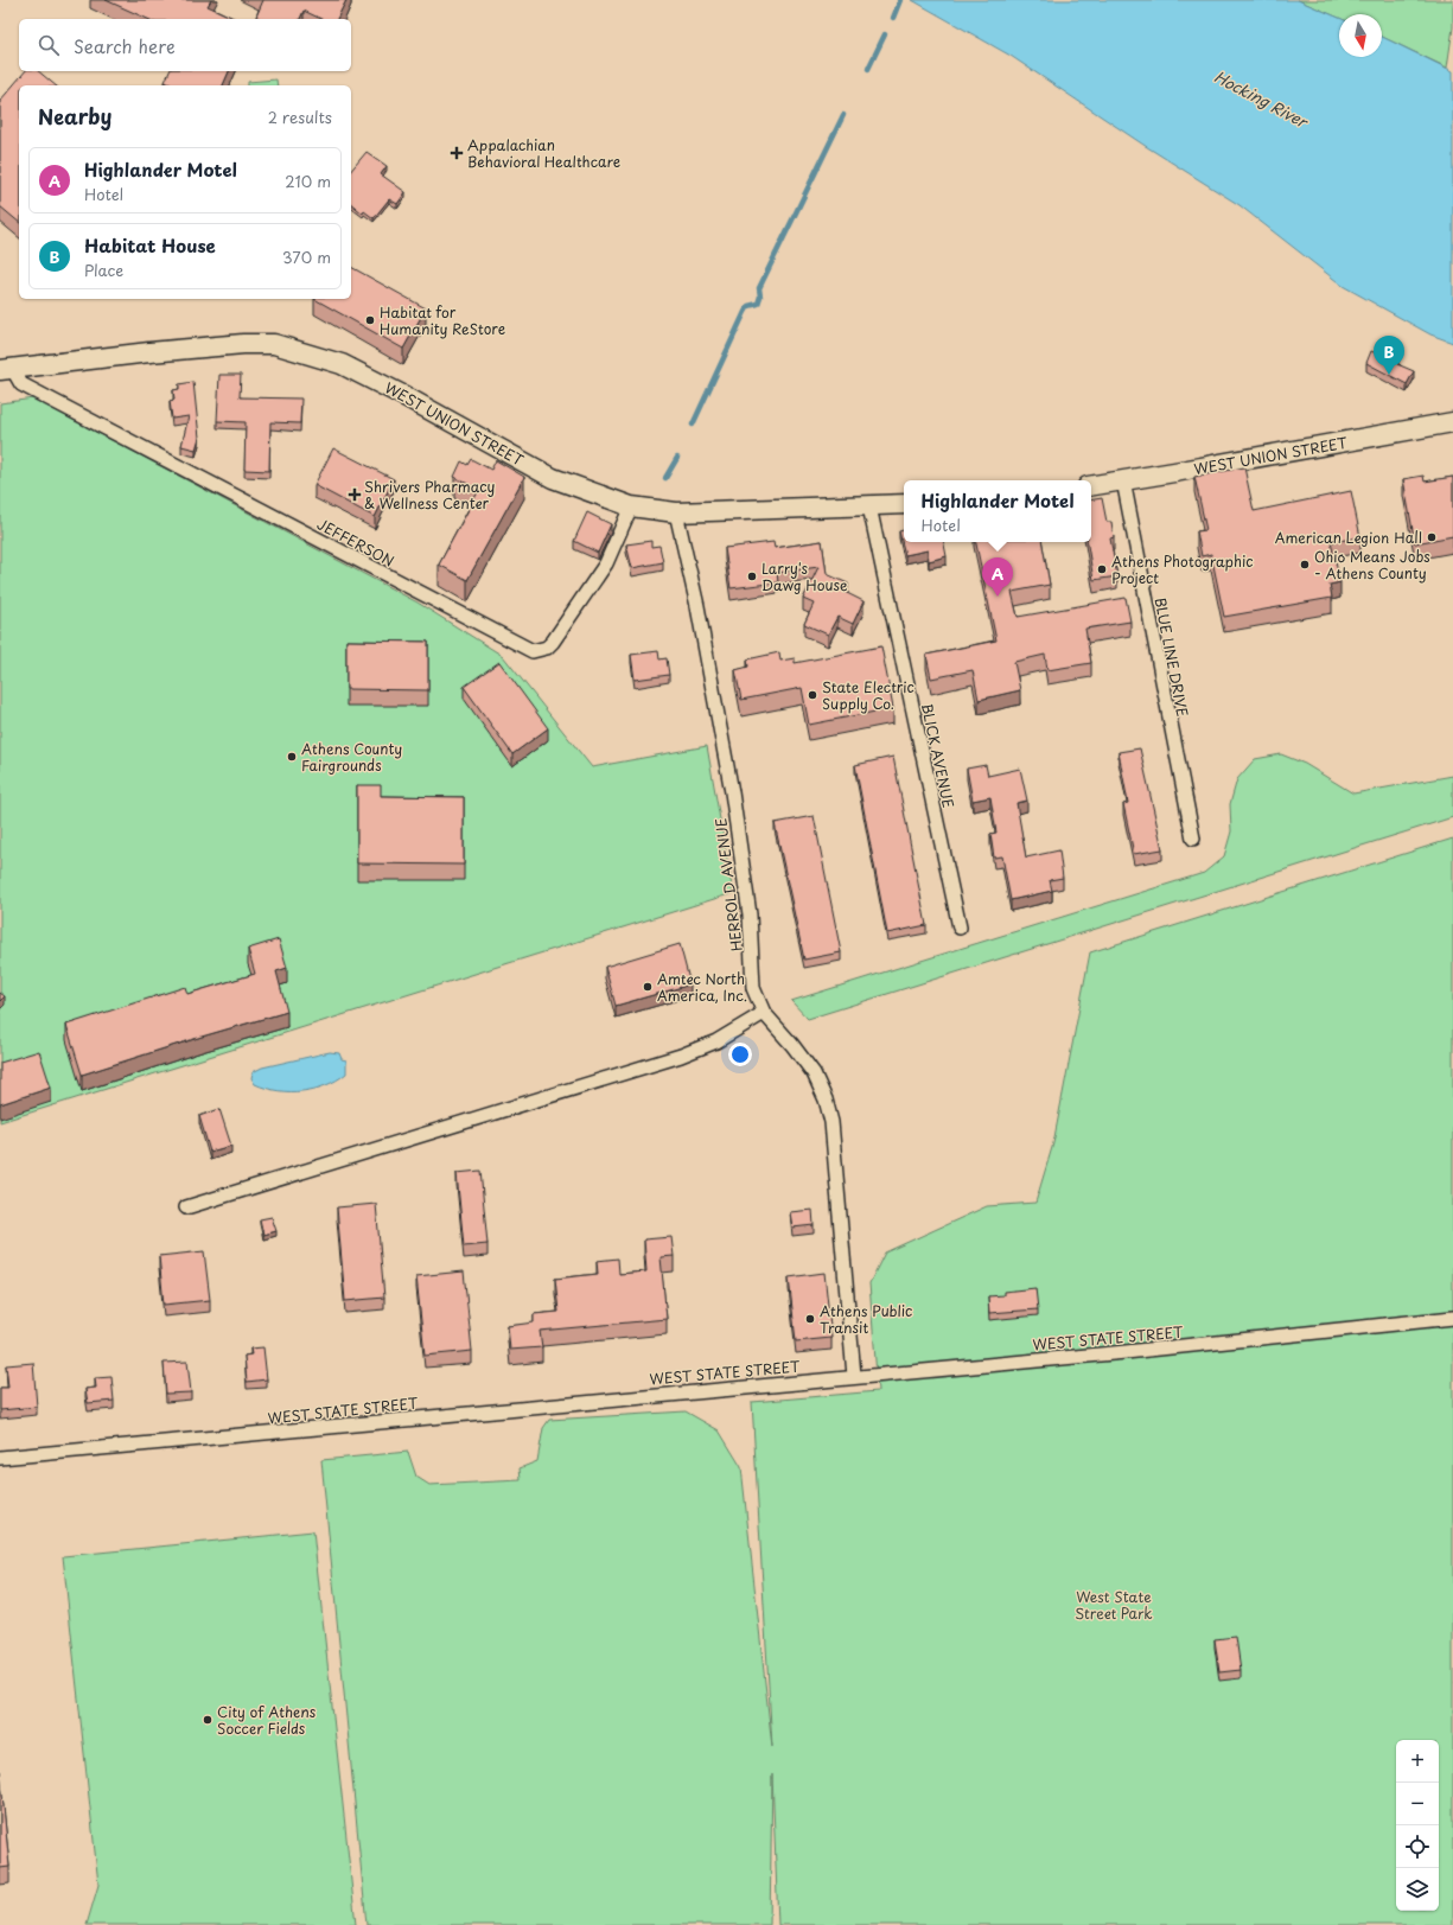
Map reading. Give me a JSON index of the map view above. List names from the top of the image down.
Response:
{
  "streets": {
    "main road": ["WEST UNION STREET"],
    "street": [
      "JEFFERSON",
      "BLUE LINE DRIVE",
      "BLICK AVENUE",
      "HERROLD AVENUE",
      "WEST STATE STREET"
    ]
  },
  "crossings": [
    ["WEST UNION STREET", "JEFFERSON"],
    ["WEST UNION STREET", "BLUE LINE DRIVE"],
    ["WEST UNION STREET", "BLICK AVENUE"],
    ["WEST UNION STREET", "HERROLD AVENUE"],
    ["HERROLD AVENUE", "WEST STATE STREET"]
  ],
  "water": ["Hocking River"],
  "parks": ["West State Street Park"],
  "places": {
    "health": ["Appalachian Behavioral Healthcare", "Shrivers Pharmacy & Wellness Center"],
    "other": [
      "Habitat for Humanity ReStore",
      "American Legion Hall",
      "Ohio Means Jobs - Athens County",
      "Athens Photographic Project",
      "Larry's Dawg House",
      "State Electric Supply Co.",
      "Athens County Fairgrounds",
      "Amtec North America, Inc.",
      "Athens Public Transit",
      "City of Athens Soccer Fields"
    ]
  },
  "north": "bottom",
  "page": {
    "search": "Search here",
    "heading": ["Nearby", "2 results"],
    "list": [
      {
        "mark": "A",
        "name": "Highlander Motel",
        "note": "Hotel",
        "value": "210 m"
      },
      {
        "mark": "B",
        "name": "Habitat House",
        "note": "Place",
        "value": "370 m"
      }
    ],
    "pins": ["B", "A"],
    "popup": ["Highlander Motel", "Hotel"],
    "map_buttons": ["+", "−"]
  }
}
